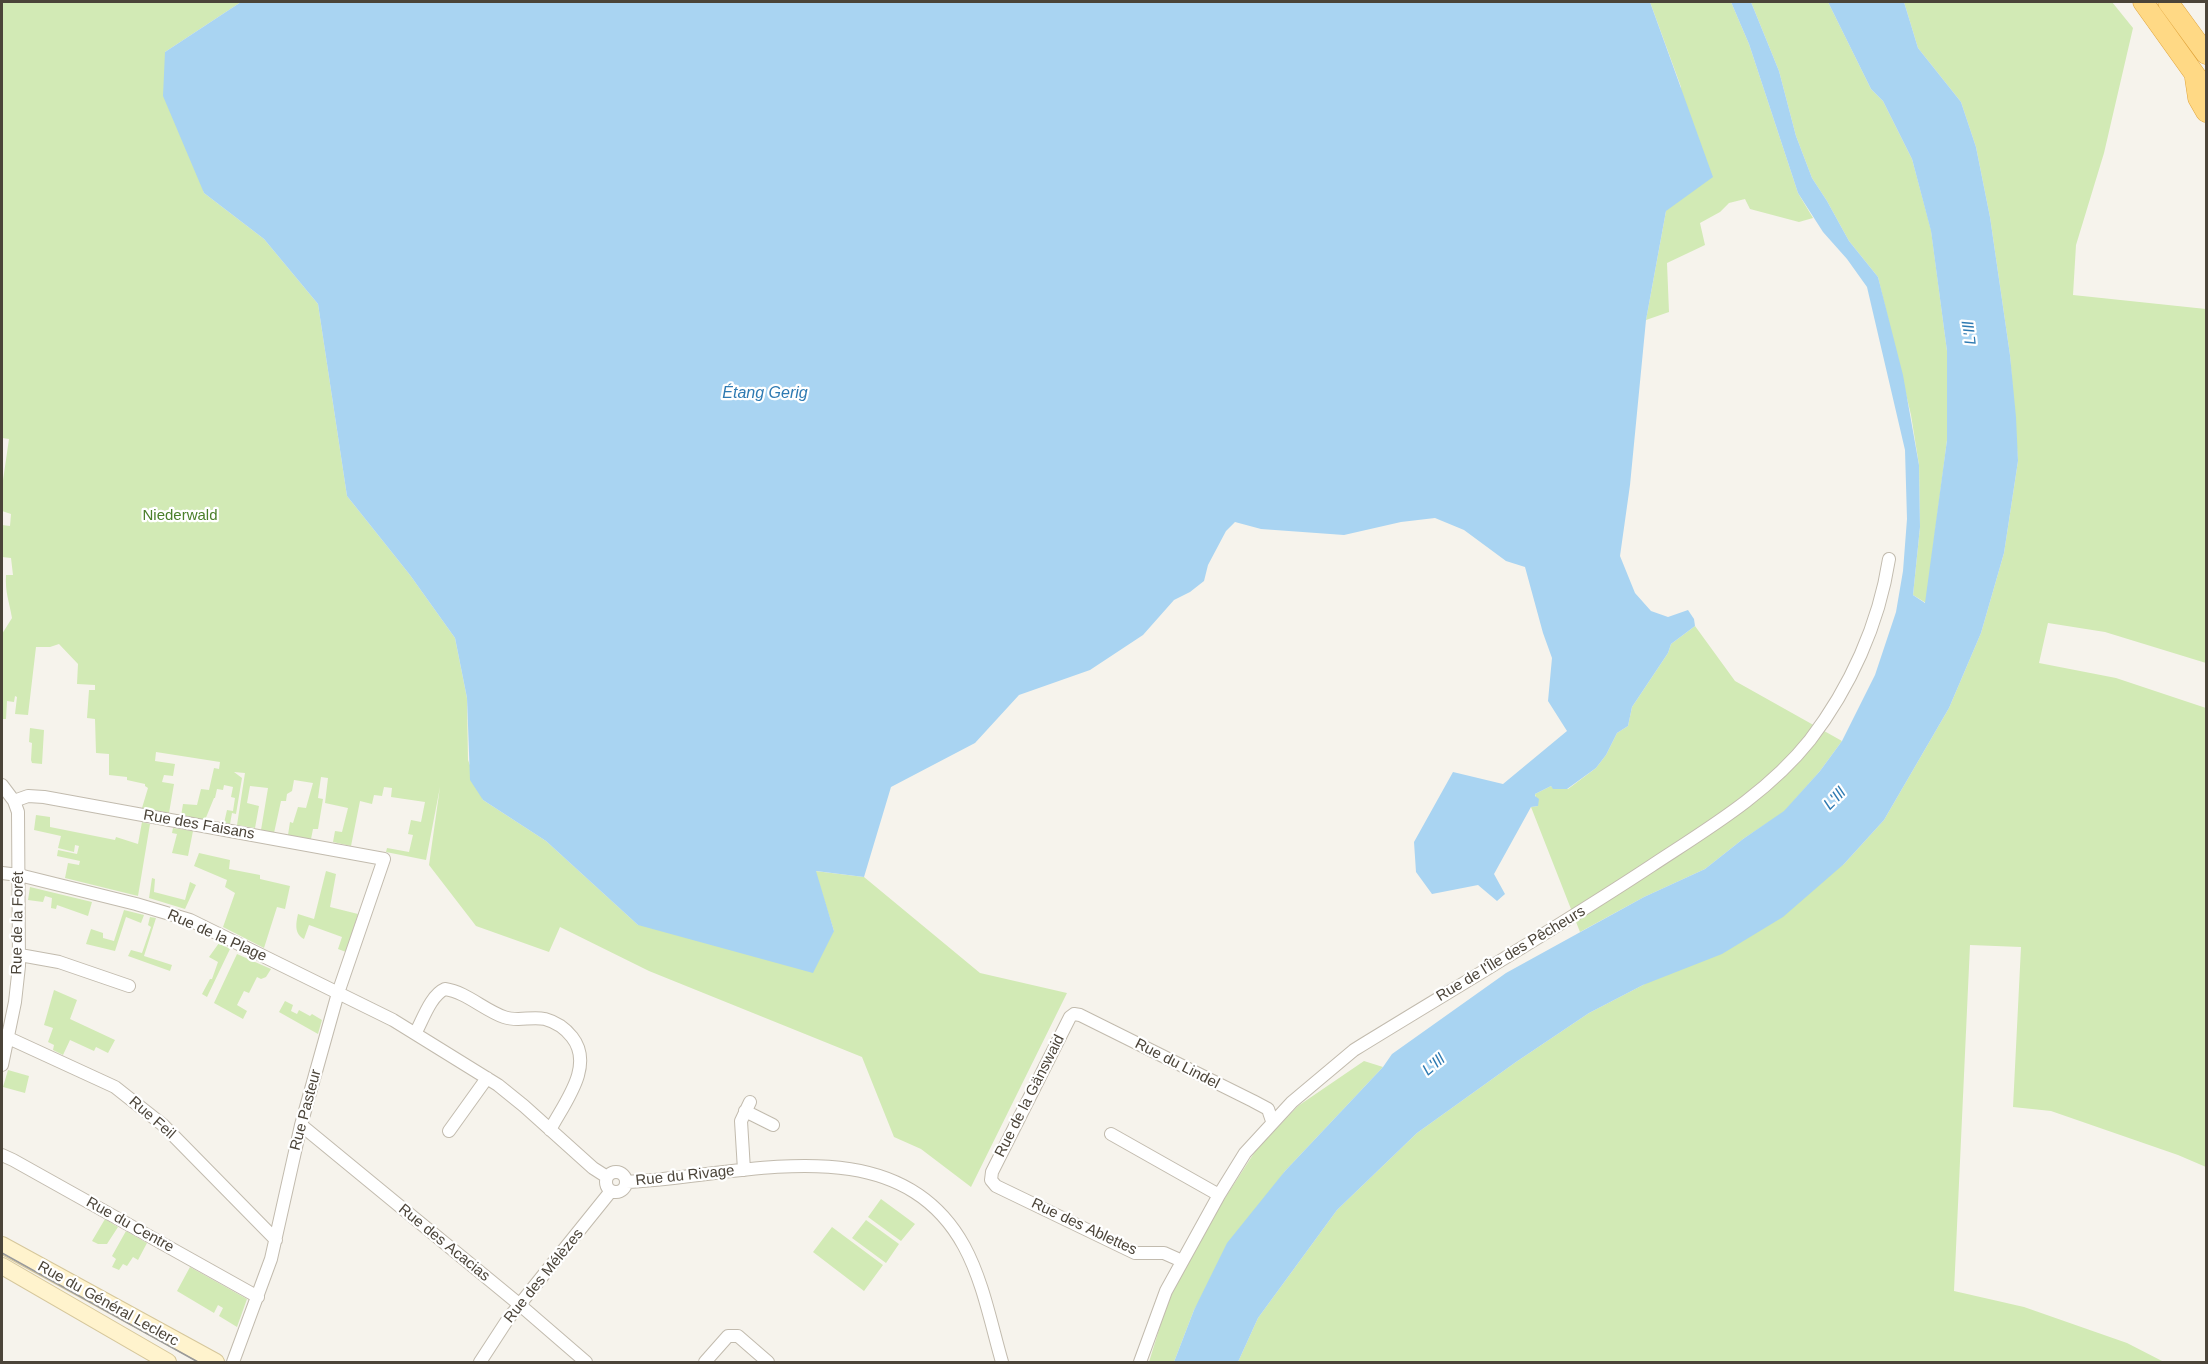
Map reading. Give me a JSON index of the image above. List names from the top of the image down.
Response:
{
  "streets": {
    "main road": ["Rue du Général Leclerc"],
    "street": [
      "Rue des Faisans",
      "Rue de la Forêt",
      "Rue de la Plage",
      "Rue de l'Île des Pêcheurs",
      "Rue du Lindel",
      "Rue de la Gänswaid",
      "Rue Pasteur",
      "Rue Feil",
      "Rue du Rivage",
      "Rue du Centre",
      "Rue des Ablettes",
      "Rue des Acacias",
      "Rue des Mélèzes"
    ]
  },
  "crossings": [
    ["Rue des Faisans", "Rue de la Forêt"],
    ["Rue des Faisans", "Rue Pasteur"],
    ["Rue de la Forêt", "Rue de la Plage"],
    ["Rue de la Forêt", "Rue Feil"],
    ["Rue de la Plage", "Rue Pasteur"],
    ["Rue de l'Île des Pêcheurs", "Rue du Lindel"],
    ["Rue de l'Île des Pêcheurs", "Rue des Ablettes"],
    ["Rue du Lindel", "Rue de la Gänswaid"],
    ["Rue de la Gänswaid", "Rue des Ablettes"],
    ["Rue Pasteur", "Rue Feil"],
    ["Rue Pasteur", "Rue du Centre"],
    ["Rue Pasteur", "Rue des Acacias"],
    ["Rue du Rivage", "Rue des Mélèzes"],
    ["Rue des Acacias", "Rue des Mélèzes"]
  ],
  "water": ["L'Ill", "Étang Gerig"],
  "parks": ["Niederwald"]
}
